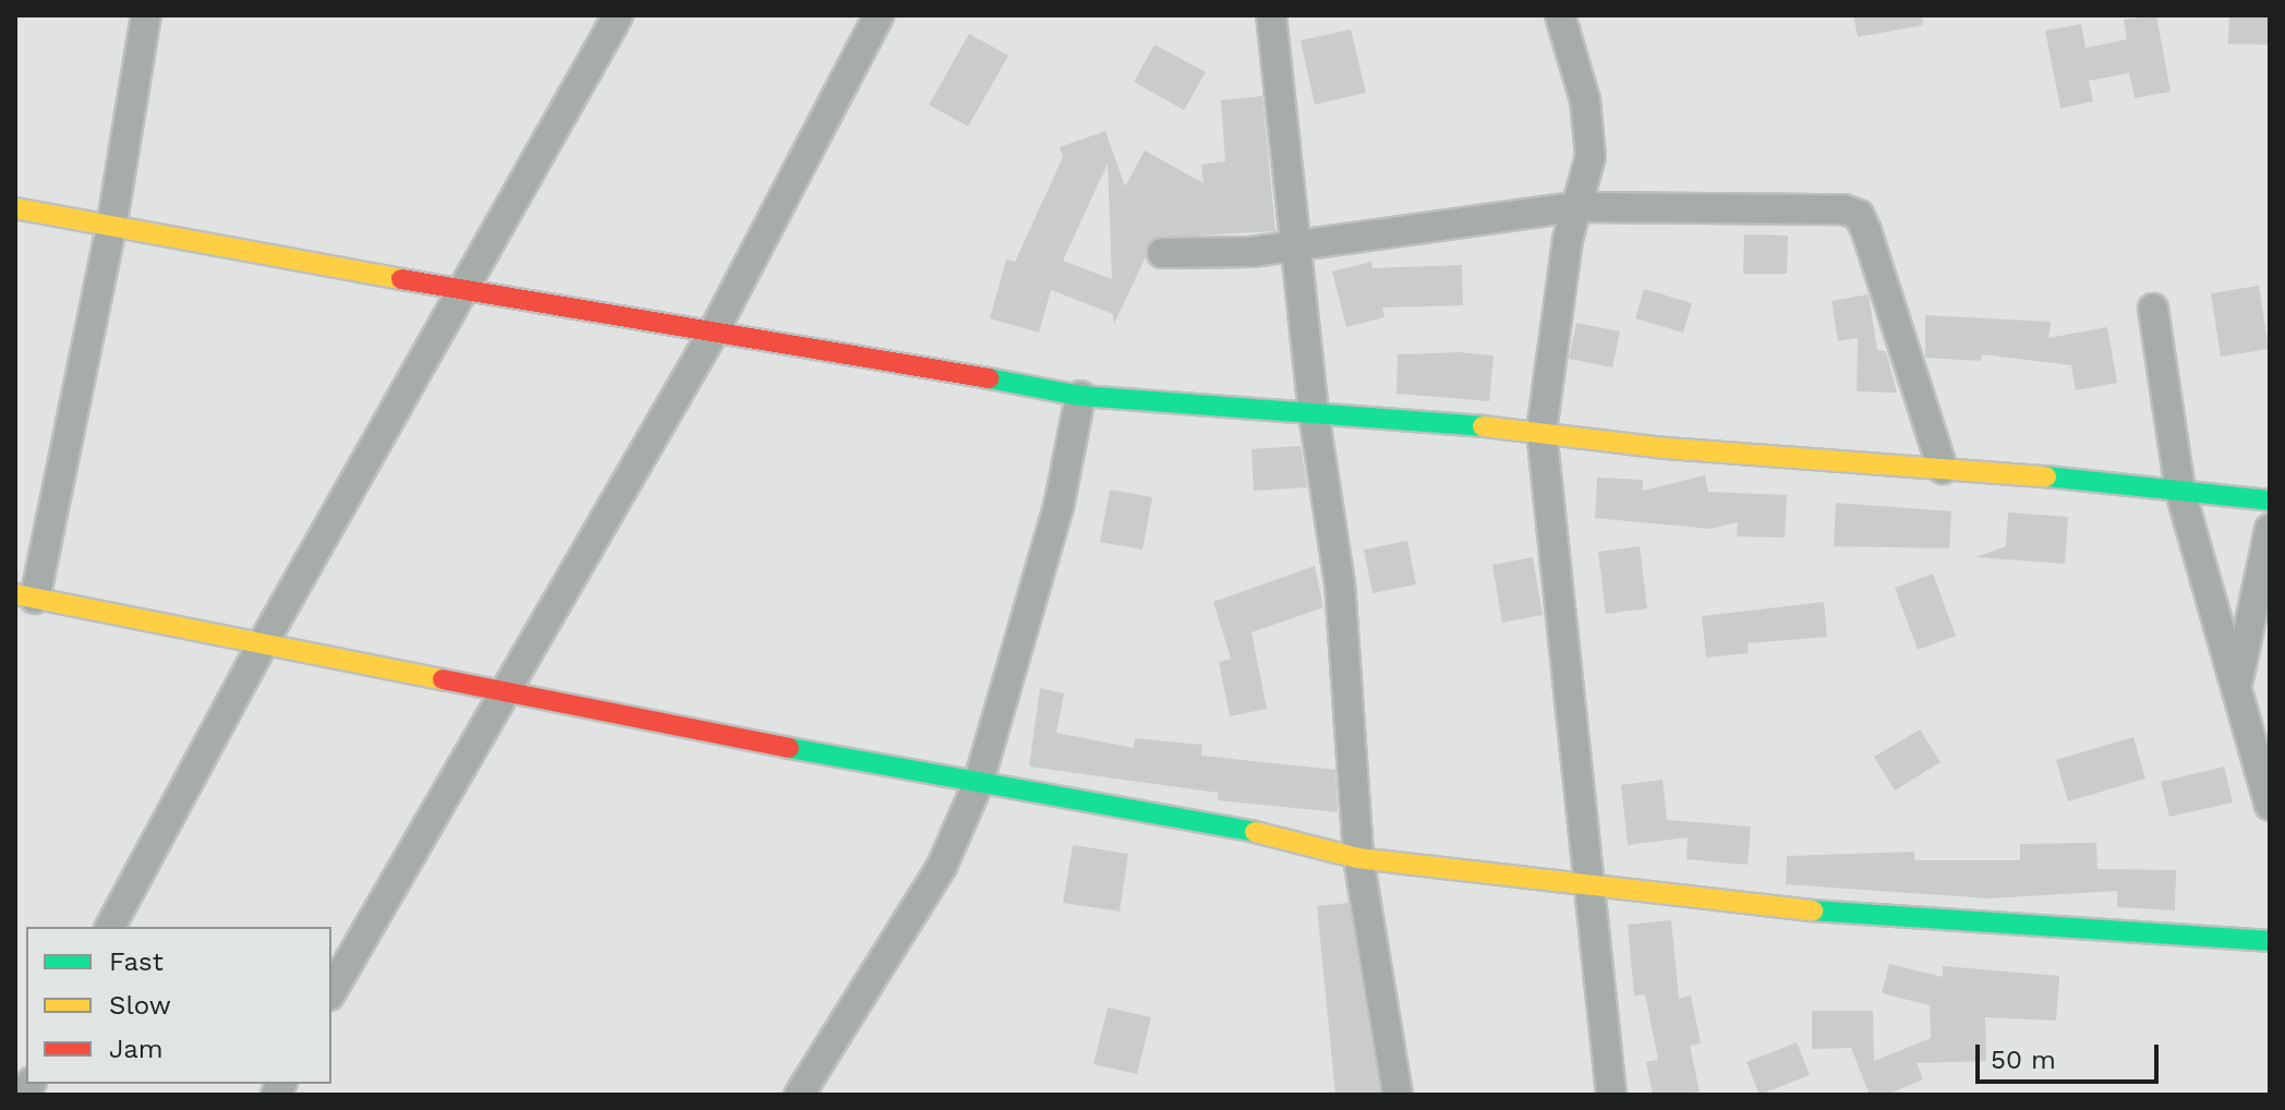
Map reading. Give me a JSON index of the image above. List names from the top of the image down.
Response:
{
  "legend": ["Fast", "Slow", "Jam"],
  "scale_bar": "50 m"
}
